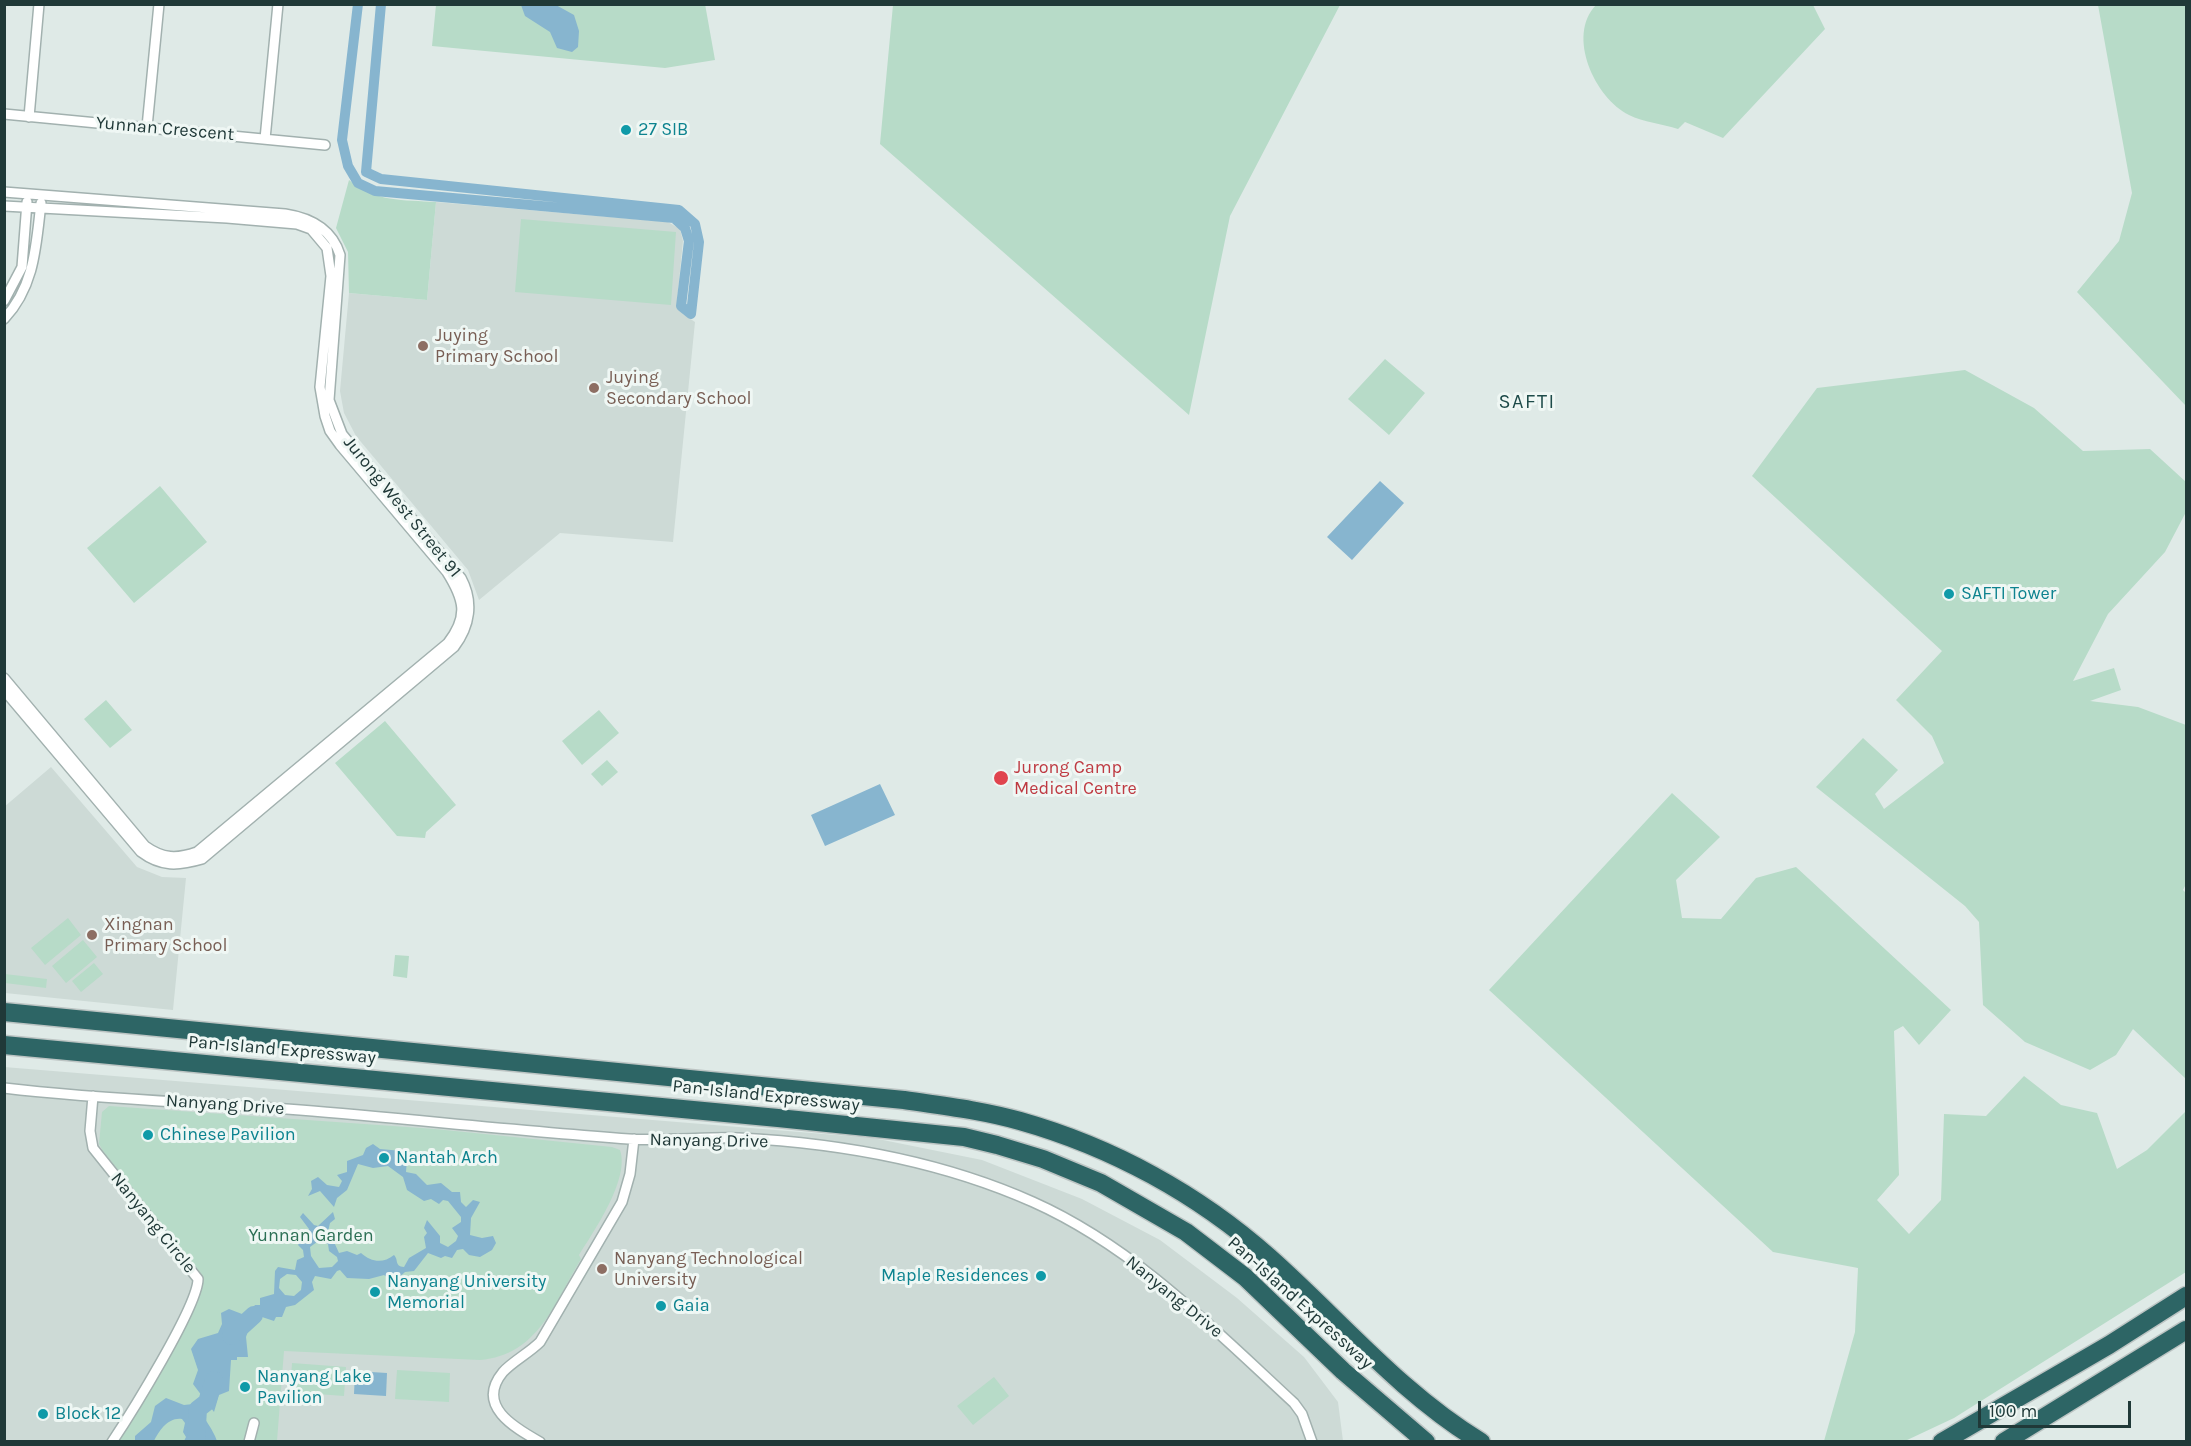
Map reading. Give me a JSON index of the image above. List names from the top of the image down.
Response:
{
  "streets": {
    "highway": ["Pan-Island Expressway"],
    "street": [
      "Yunnan Crescent",
      "Jurong West Street 91",
      "Nanyang Drive",
      "Nanyang Circle"
    ]
  },
  "crossings": [
    ["Nanyang Drive", "Nanyang Circle"]
  ],
  "districts": ["SAFTI"],
  "parks": ["Yunnan Garden"],
  "places": [
    "27 SIB",
    "Juying Primary School",
    "Juying Secondary School",
    "SAFTI Tower",
    "Jurong Camp Medical Centre",
    "Xingnan Primary School",
    "Chinese Pavilion",
    "Nantah Arch",
    "Nanyang Technological University",
    "Maple Residences",
    "Nanyang University Memorial",
    "Gaia",
    "Nanyang Lake Pavilion",
    "Block 12"
  ],
  "scale_bar": "100 m"
}
